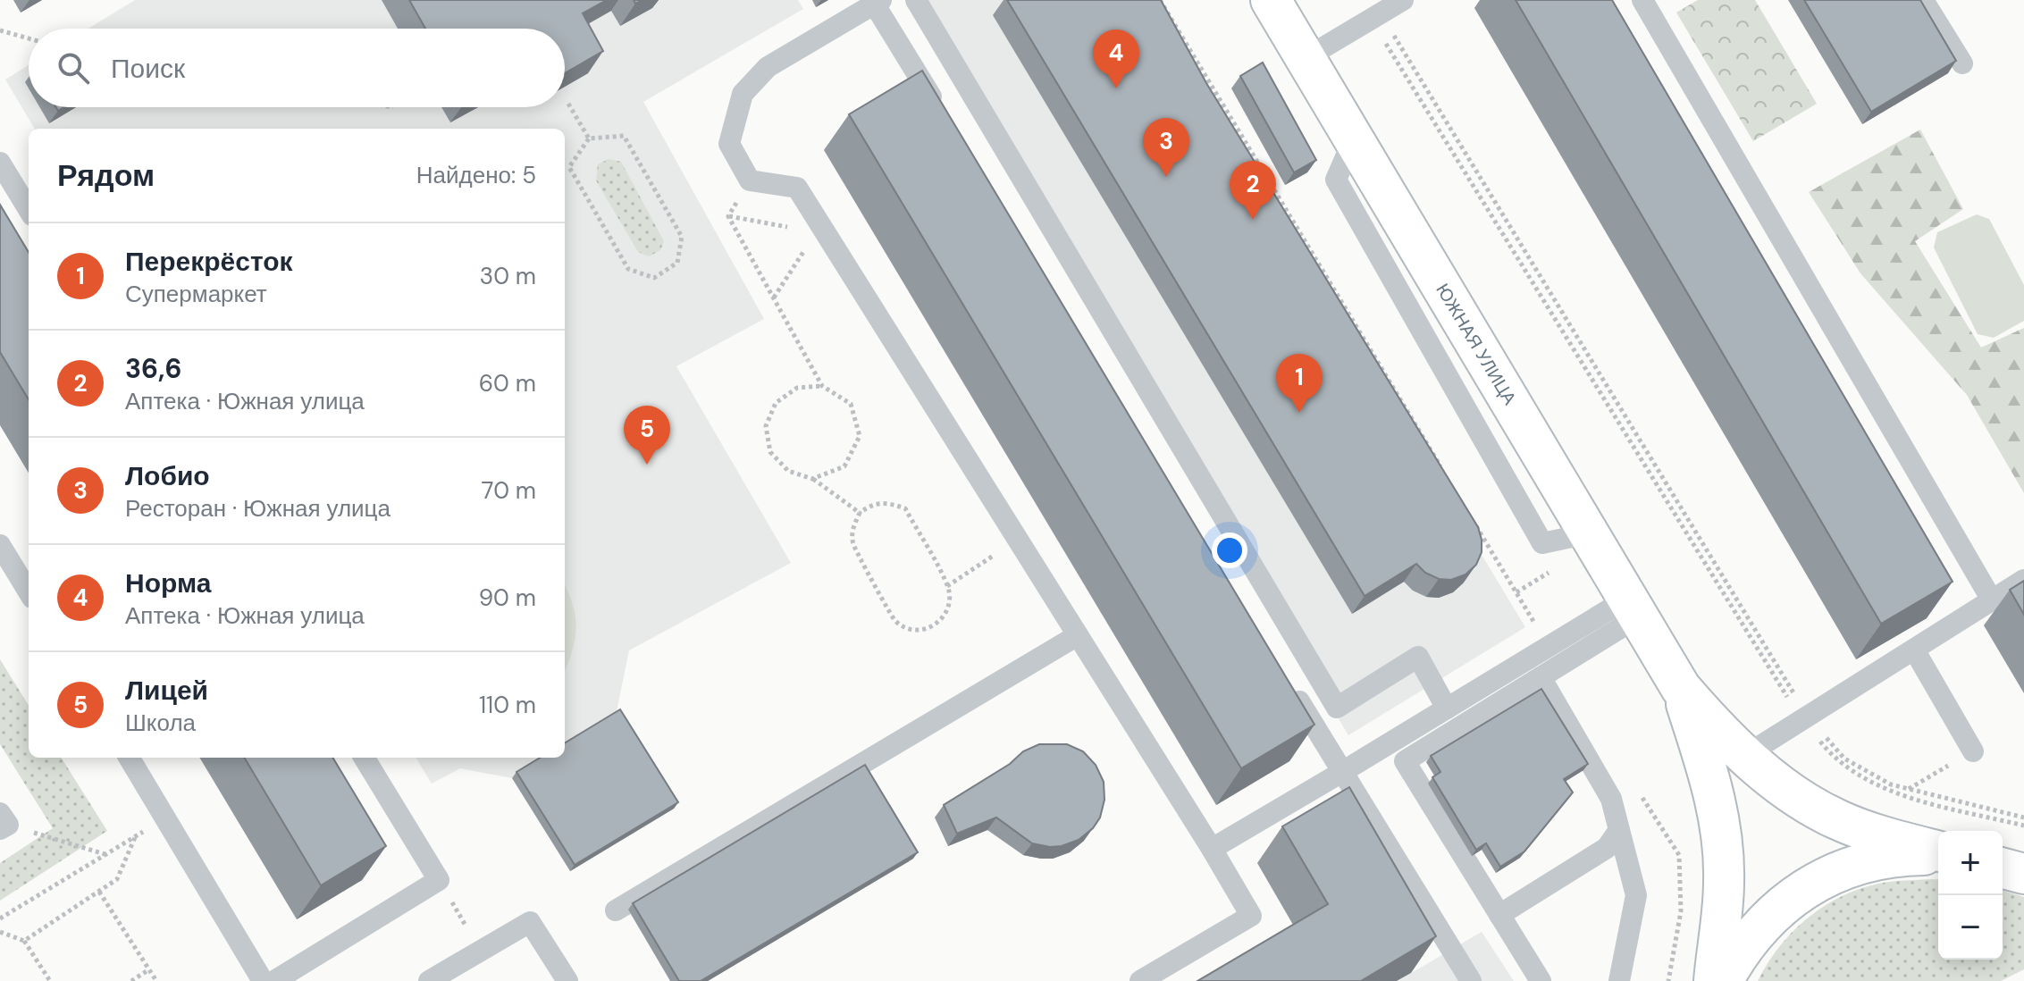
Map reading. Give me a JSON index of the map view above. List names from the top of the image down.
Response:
{
  "streets": {
    "street": ["ЮЖНАЯ УЛИЦА"]
  },
  "page": {
    "search": "Поиск",
    "pins": [
      "4",
      "3",
      "2",
      "1",
      "5"
    ],
    "heading": ["Рядом", "Найдено: 5"],
    "list": [
      {
        "mark": "1",
        "name": "Перекрёсток",
        "note": "Супермаркет",
        "value": "30 m"
      },
      {
        "mark": "2",
        "name": "36,6",
        "note": "Аптека · Южная улица",
        "value": "60 m"
      },
      {
        "mark": "3",
        "name": "Лобио",
        "note": "Ресторан · Южная улица",
        "value": "70 m"
      },
      {
        "mark": "4",
        "name": "Норма",
        "note": "Аптека · Южная улица",
        "value": "90 m"
      },
      {
        "mark": "5",
        "name": "Лицей",
        "note": "Школа",
        "value": "110 m"
      }
    ],
    "map_buttons": ["+", "−"]
  }
}
